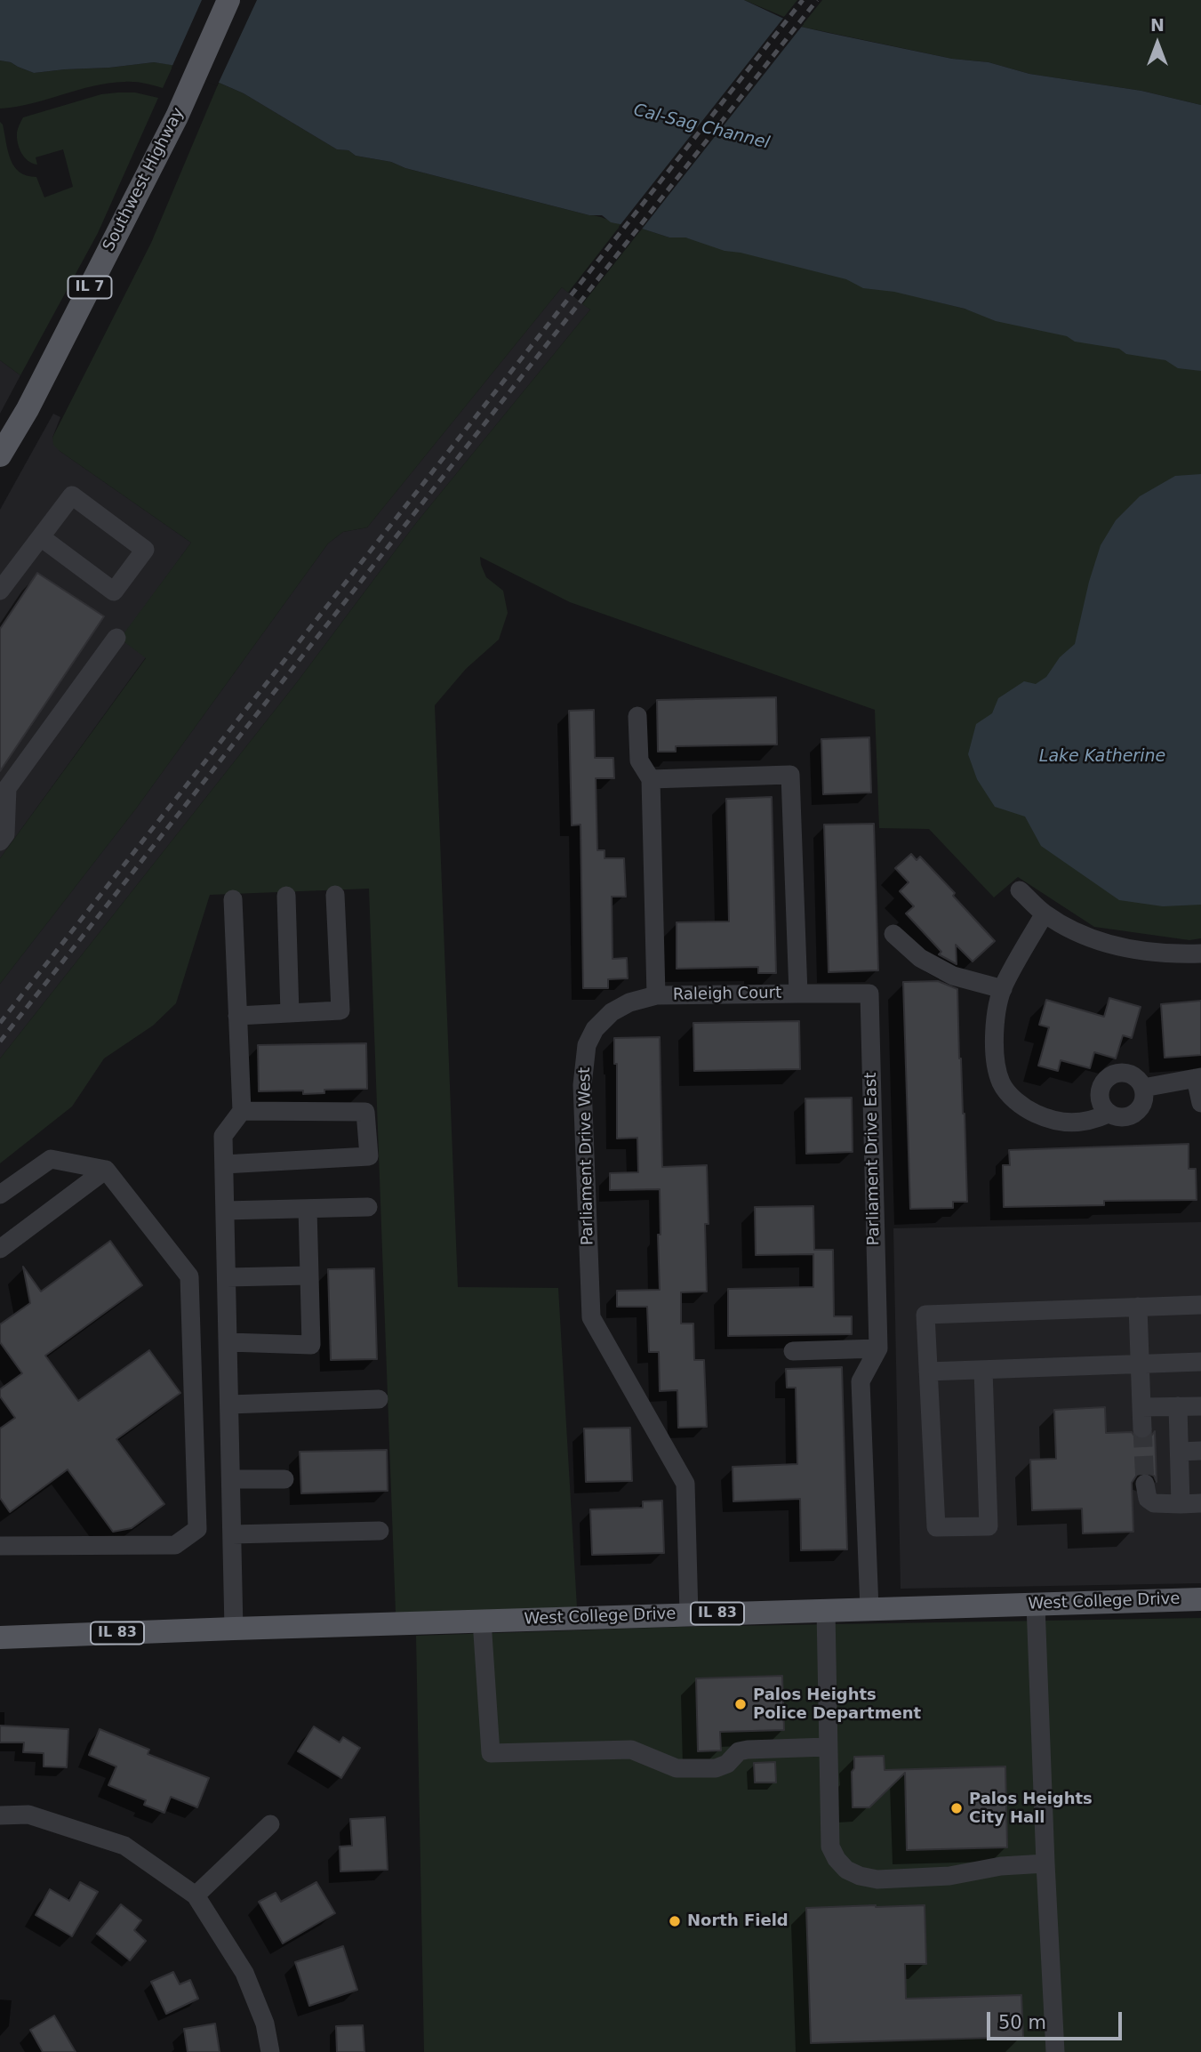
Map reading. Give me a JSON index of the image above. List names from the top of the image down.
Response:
{
  "streets": {
    "main road": [
      "Southwest Highway",
      "IL 7",
      "West College Drive",
      "IL 83"
    ],
    "street": ["Raleigh Court", "Parliament Drive West", "Parliament Drive East"]
  },
  "crossings": [
    ["Raleigh Court", "Parliament Drive West"],
    ["Raleigh Court", "Parliament Drive East"],
    ["Parliament Drive West", "West College Drive"],
    ["Parliament Drive East", "West College Drive"]
  ],
  "water": ["Cal-Sag Channel", "Lake Katherine"],
  "places": ["Palos Heights Police Department", "Palos Heights City Hall", "North Field"],
  "scale_bar": "50 m",
  "north": "top"
}
